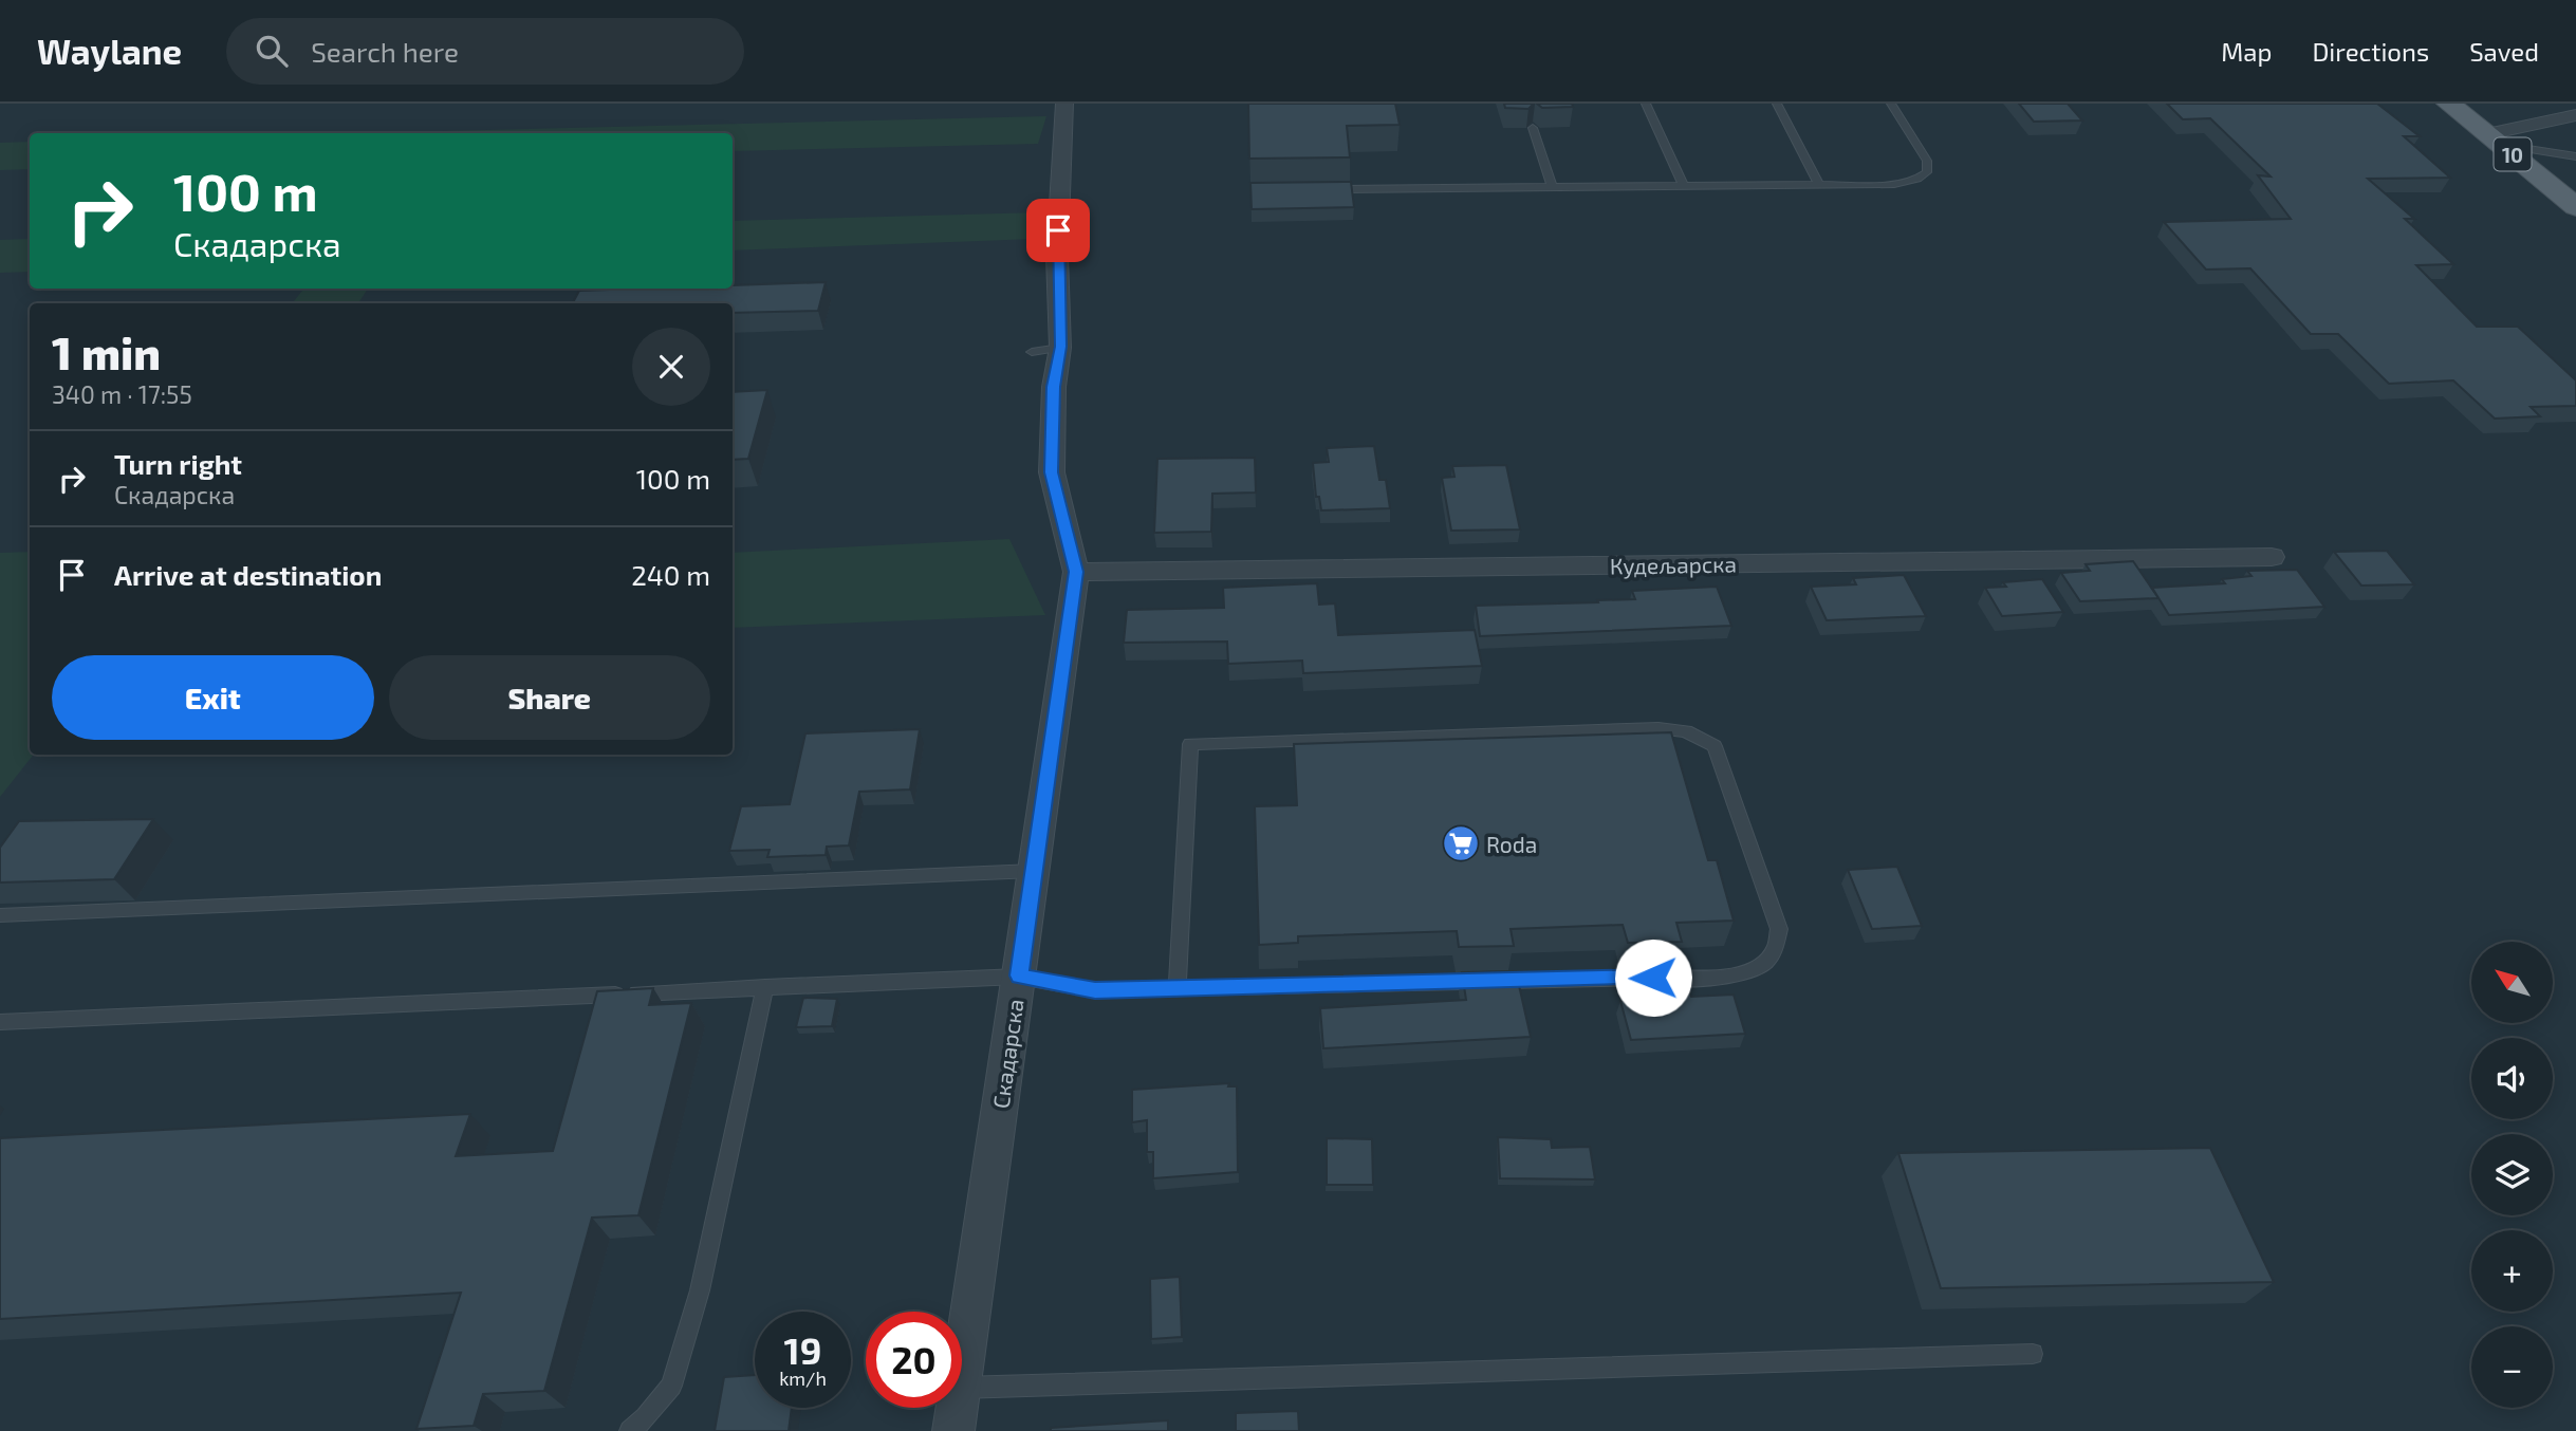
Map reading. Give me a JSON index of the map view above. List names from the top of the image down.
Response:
{
  "streets": {
    "main road": ["10"],
    "street": ["Кудељарска", "Скадарска"]
  },
  "crossings": [
    ["Кудељарска", "Скадарска"]
  ],
  "places": {
    "supermarket": ["Roda"]
  },
  "north": "top left",
  "page": {
    "header": "Waylane",
    "search": "Search here",
    "nav": ["Map", "Directions", "Saved"],
    "turn": ["100 m", "Скадарска"],
    "heading": ["1 min", "340 m · 17:55"],
    "list": [
      {
        "name": "Turn right",
        "note": "Скадарска",
        "value": "100 m"
      },
      {
        "name": "Arrive at destination",
        "value": "240 m"
      }
    ],
    "buttons": ["Exit", "Share"],
    "map_buttons": ["+", "−"],
    "speed": "19 km/h",
    "limit": "20"
  }
}
